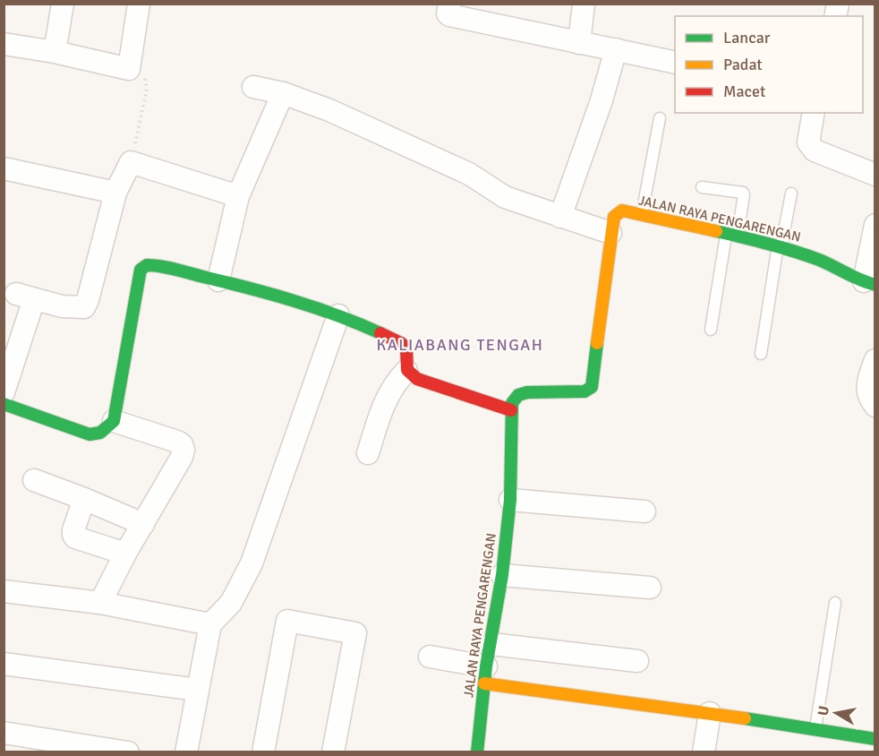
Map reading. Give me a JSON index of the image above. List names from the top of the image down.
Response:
{
  "streets": {
    "street": ["JALAN RAYA PENGARENGAN"]
  },
  "districts": ["KALIABANG TENGAH"],
  "legend": ["Lancar", "Padat", "Macet"],
  "north": "left"
}
